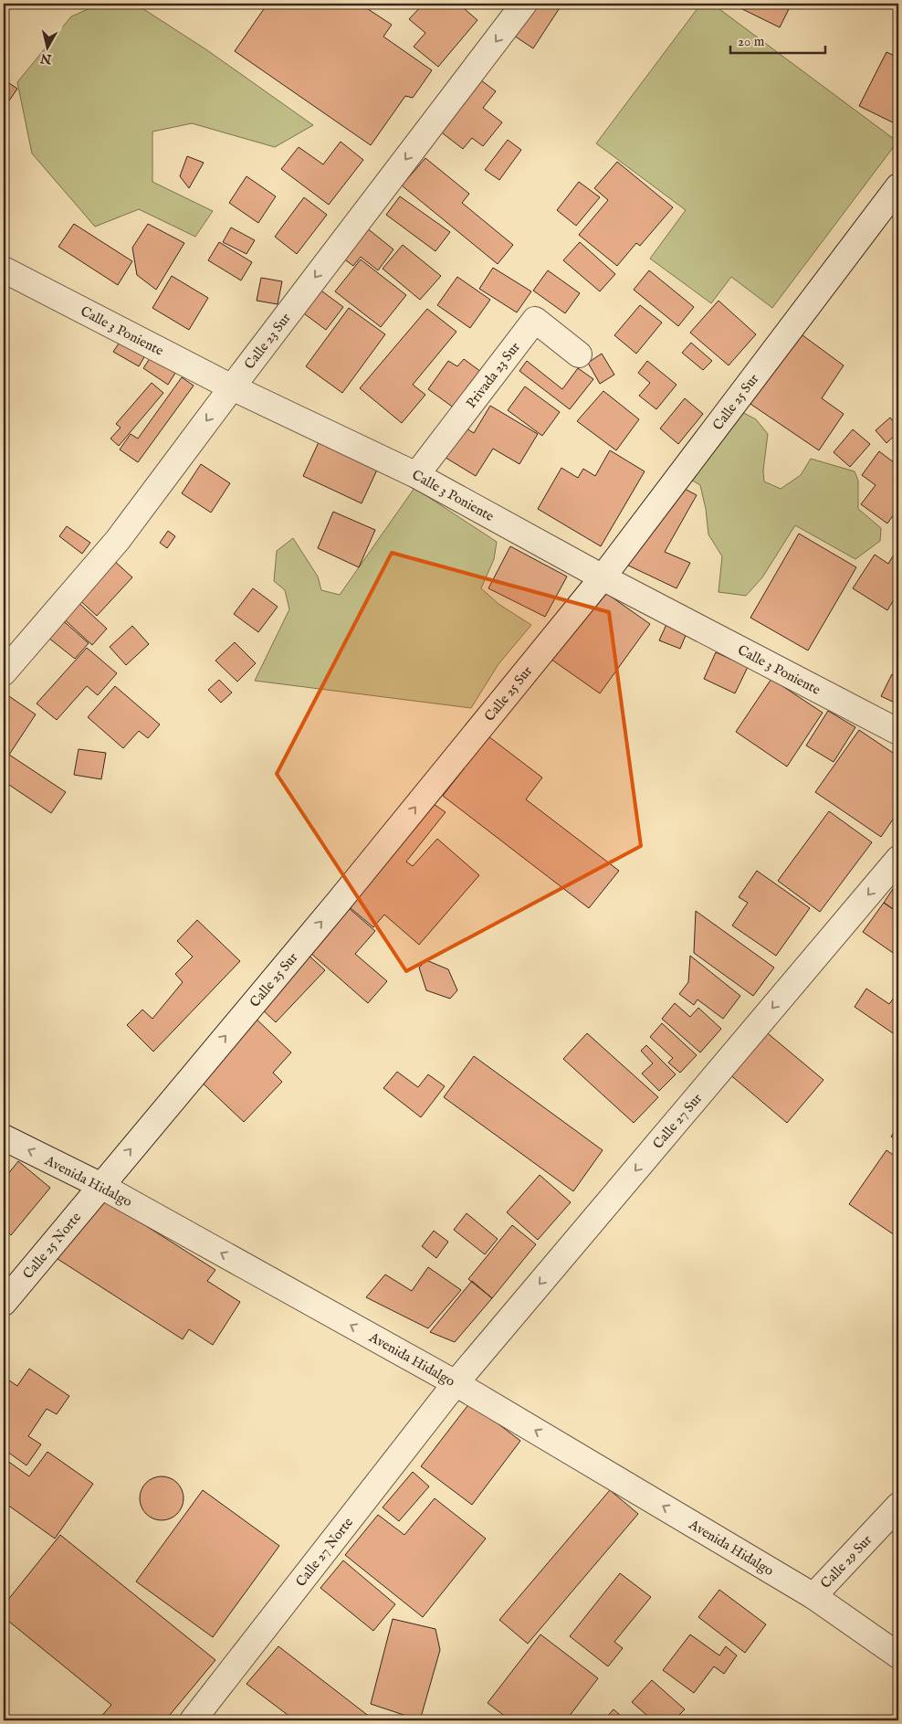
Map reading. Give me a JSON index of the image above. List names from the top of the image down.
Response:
{
  "streets": {
    "street": [
      "Calle 3 Poniente",
      "Calle 23 Sur",
      "Privada 23 Sur",
      "Calle 25 Sur",
      "Calle 27 Sur",
      "Avenida Hidalgo",
      "Calle 25 Norte",
      "Calle 27 Norte",
      "Calle 29 Sur"
    ]
  },
  "crossings": [
    ["Calle 3 Poniente", "Calle 23 Sur"],
    ["Calle 3 Poniente", "Privada 23 Sur"],
    ["Calle 3 Poniente", "Calle 25 Sur"],
    ["Calle 25 Sur", "Avenida Hidalgo"],
    ["Calle 25 Sur", "Calle 25 Norte"],
    ["Calle 27 Sur", "Avenida Hidalgo"],
    ["Calle 27 Sur", "Calle 27 Norte"],
    ["Avenida Hidalgo", "Calle 25 Norte"],
    ["Avenida Hidalgo", "Calle 27 Norte"],
    ["Avenida Hidalgo", "Calle 29 Sur"]
  ],
  "one_way": [
    "Calle 23 Sur",
    "Calle 25 Sur",
    "Calle 27 Sur",
    "Avenida Hidalgo"
  ],
  "scale_bar": "20 m",
  "north": "bottom"
}
